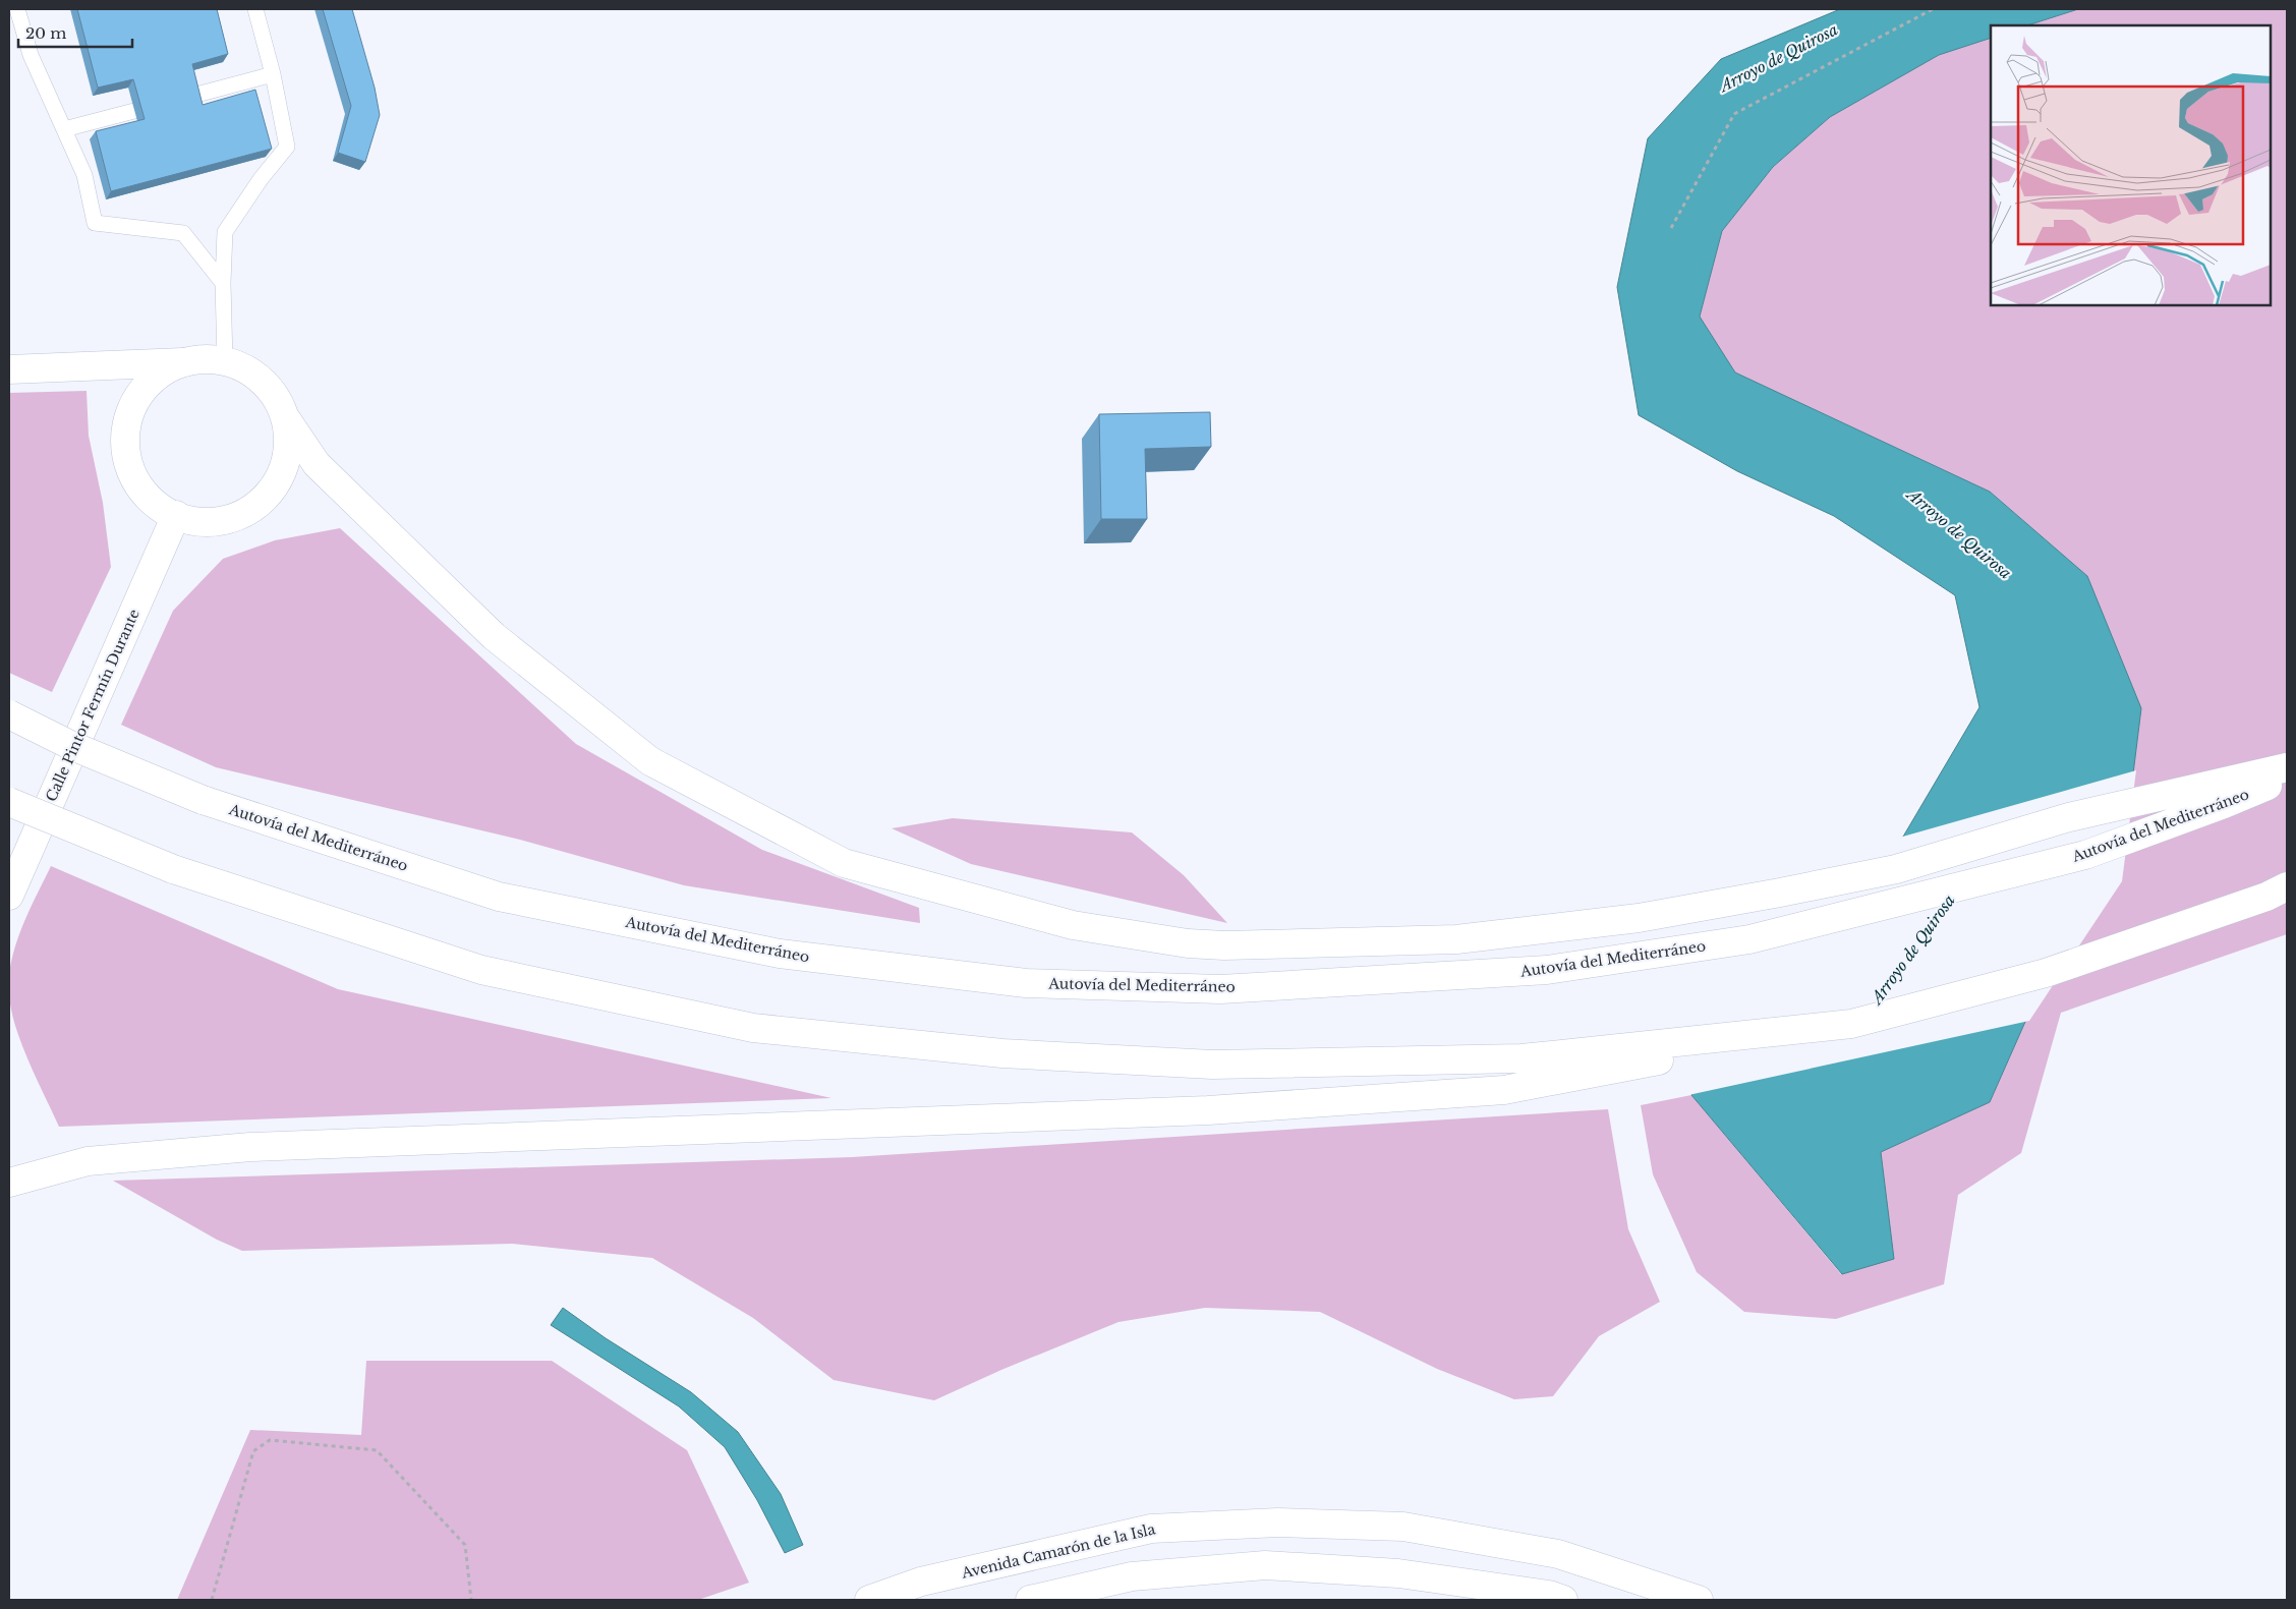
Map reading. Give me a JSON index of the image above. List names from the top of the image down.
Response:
{
  "streets": {
    "main road": ["Calle Pintor Fermín Durante", "Autovía del Mediterráneo", "Avenida Camarón de la Isla"]
  },
  "water": ["Arroyo de Quirosa"],
  "scale_bar": "20 m"
}
